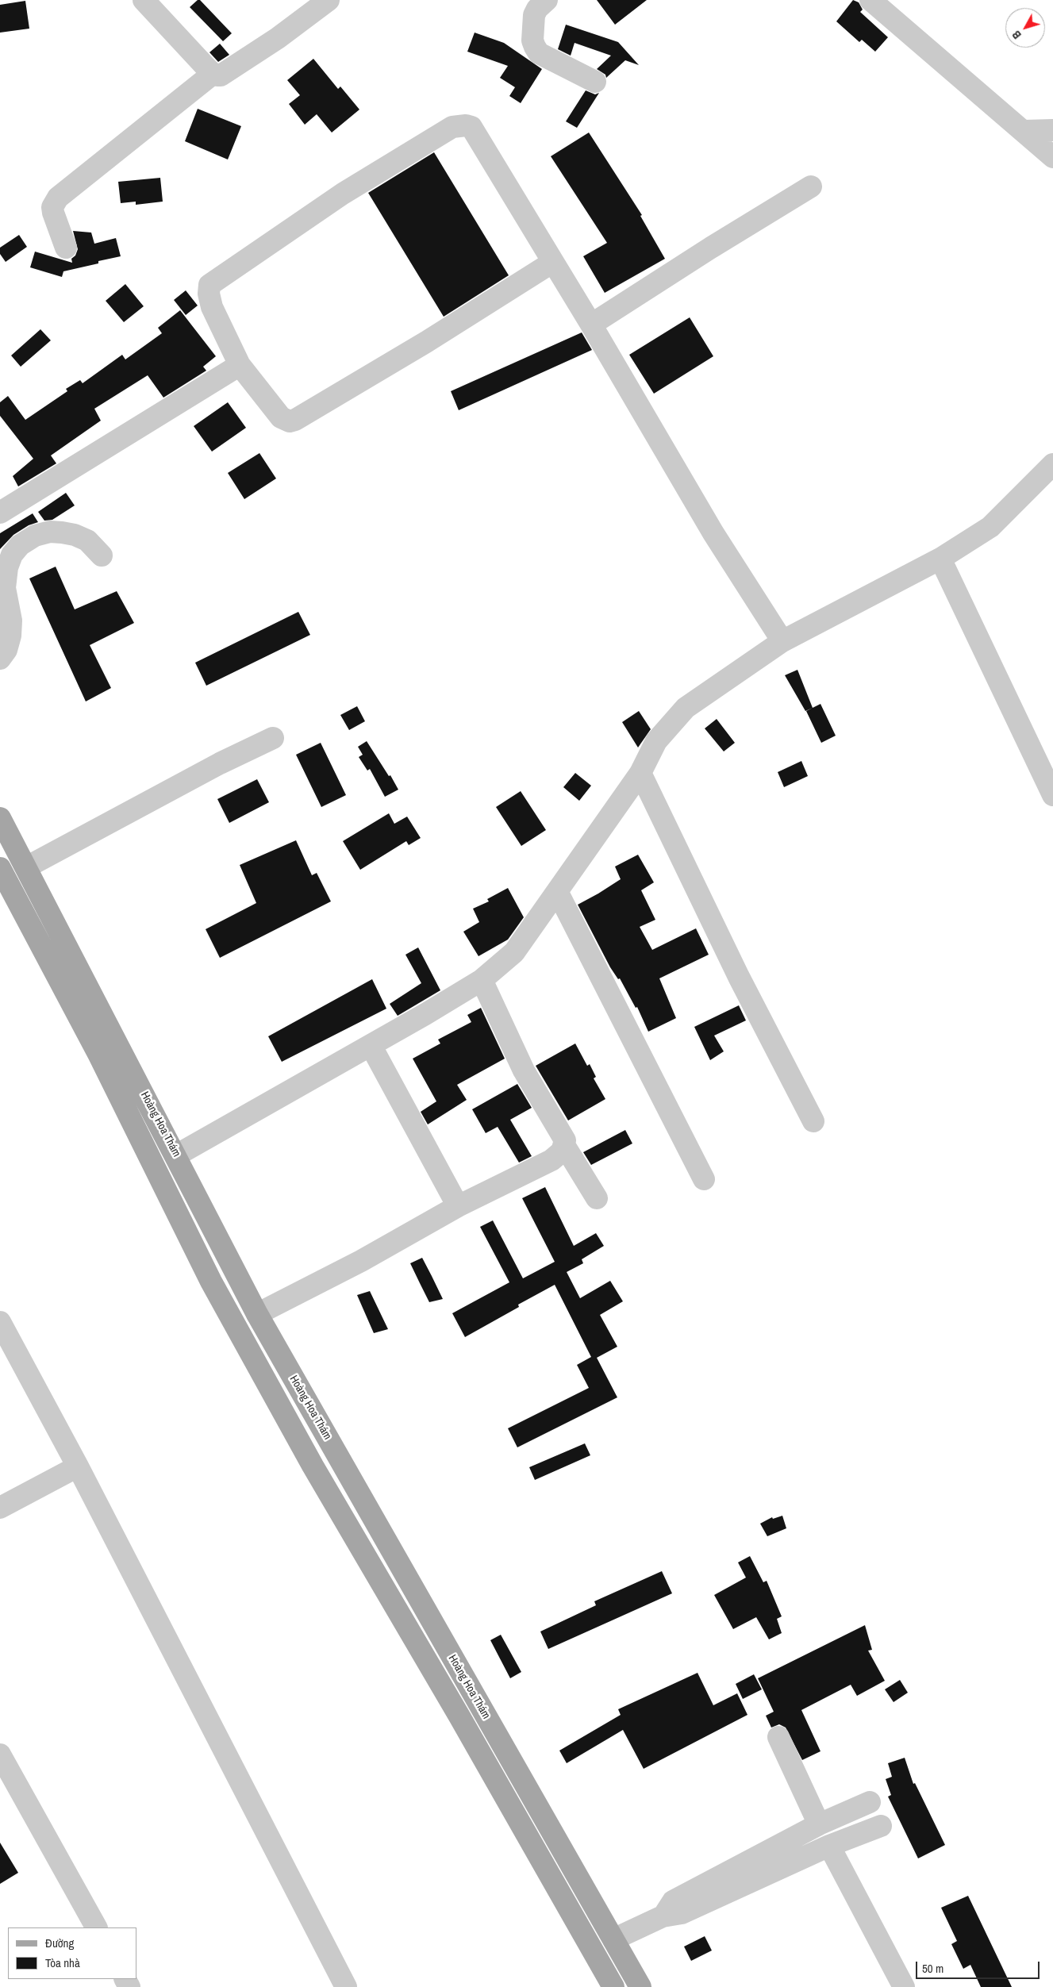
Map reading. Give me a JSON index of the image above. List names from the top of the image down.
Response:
{
  "streets": {
    "main road": ["Hoàng Hoa Thám"]
  },
  "legend": ["Đường", "Tòa nhà"],
  "scale_bar": "50 m",
  "north": "bottom left"
}
